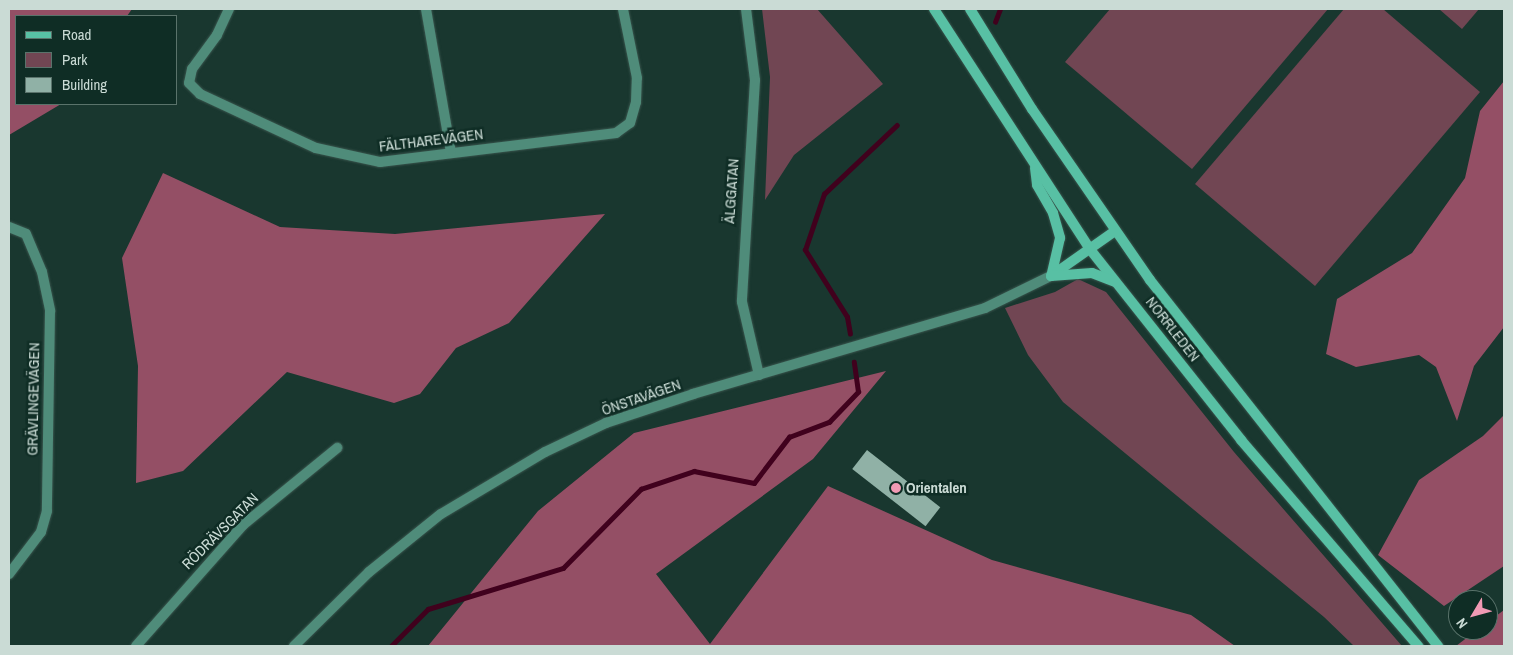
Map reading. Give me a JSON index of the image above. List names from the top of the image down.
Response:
{
  "streets": {
    "main road": ["NORRLEDEN"],
    "street": [
      "FÄLTHAREVÄGEN",
      "ÄLGGATAN",
      "ÖNSTAVÄGEN",
      "GRÄVLINGEVÄGEN",
      "RÖDRÄVSGATAN"
    ]
  },
  "crossings": [
    ["ÄLGGATAN", "ÖNSTAVÄGEN"]
  ],
  "places": ["Orientalen"],
  "legend": ["Road", "Park", "Building"],
  "north": "bottom left"
}
